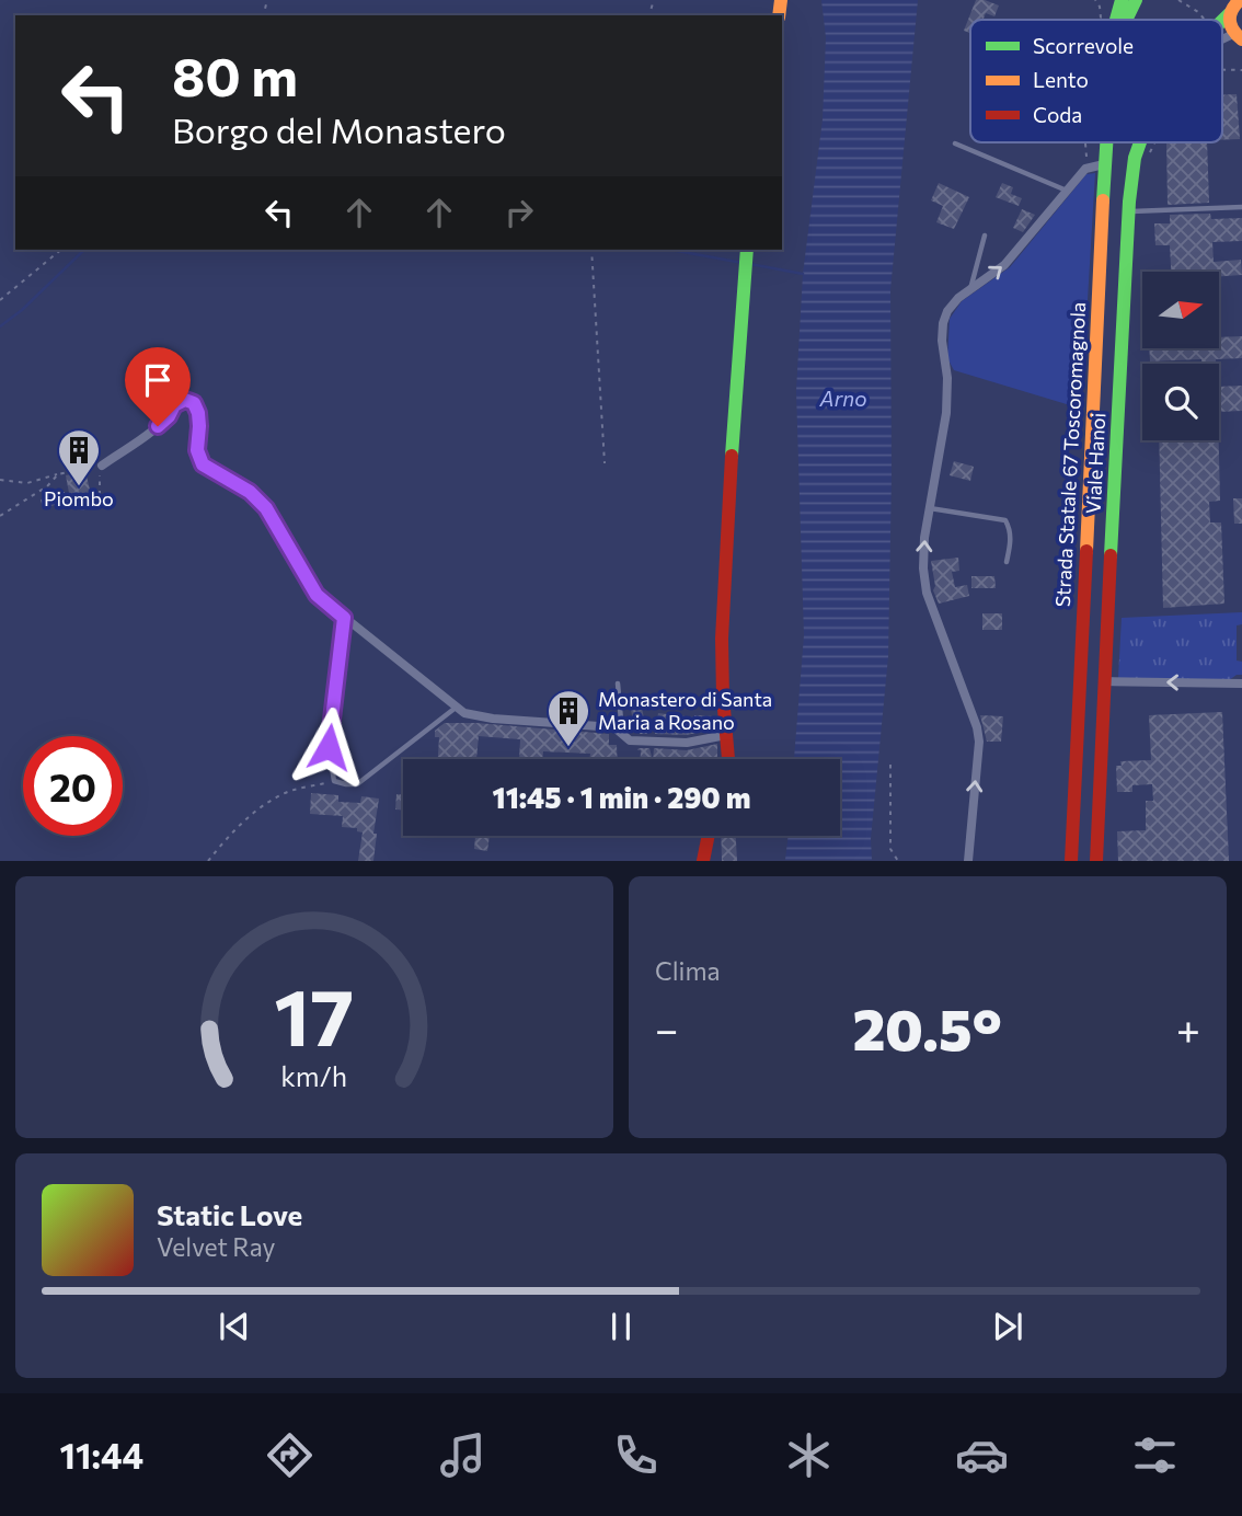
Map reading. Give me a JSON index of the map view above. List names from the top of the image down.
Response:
{
  "streets": {
    "main road": ["Strada Statale 67 Toscoromagnola", "Viale Hanoi"]
  },
  "water": ["Arno"],
  "places": {
    "building": ["Piombo", "Monastero di Santa Maria a Rosano"]
  },
  "legend": ["Scorrevole", "Lento", "Coda"],
  "north": "right",
  "page": {
    "turn": ["80 m", "Borgo del Monastero"],
    "limit": "20",
    "trip": "11:45 · 1 min · 290 m",
    "tile": "Clima",
    "heat": ["−", "20.5°", "+"],
    "song": ["Static Love", "Velvet Ray"],
    "tabs": "11:44",
    "gauge": ["17", "km/h"]
  }
}
